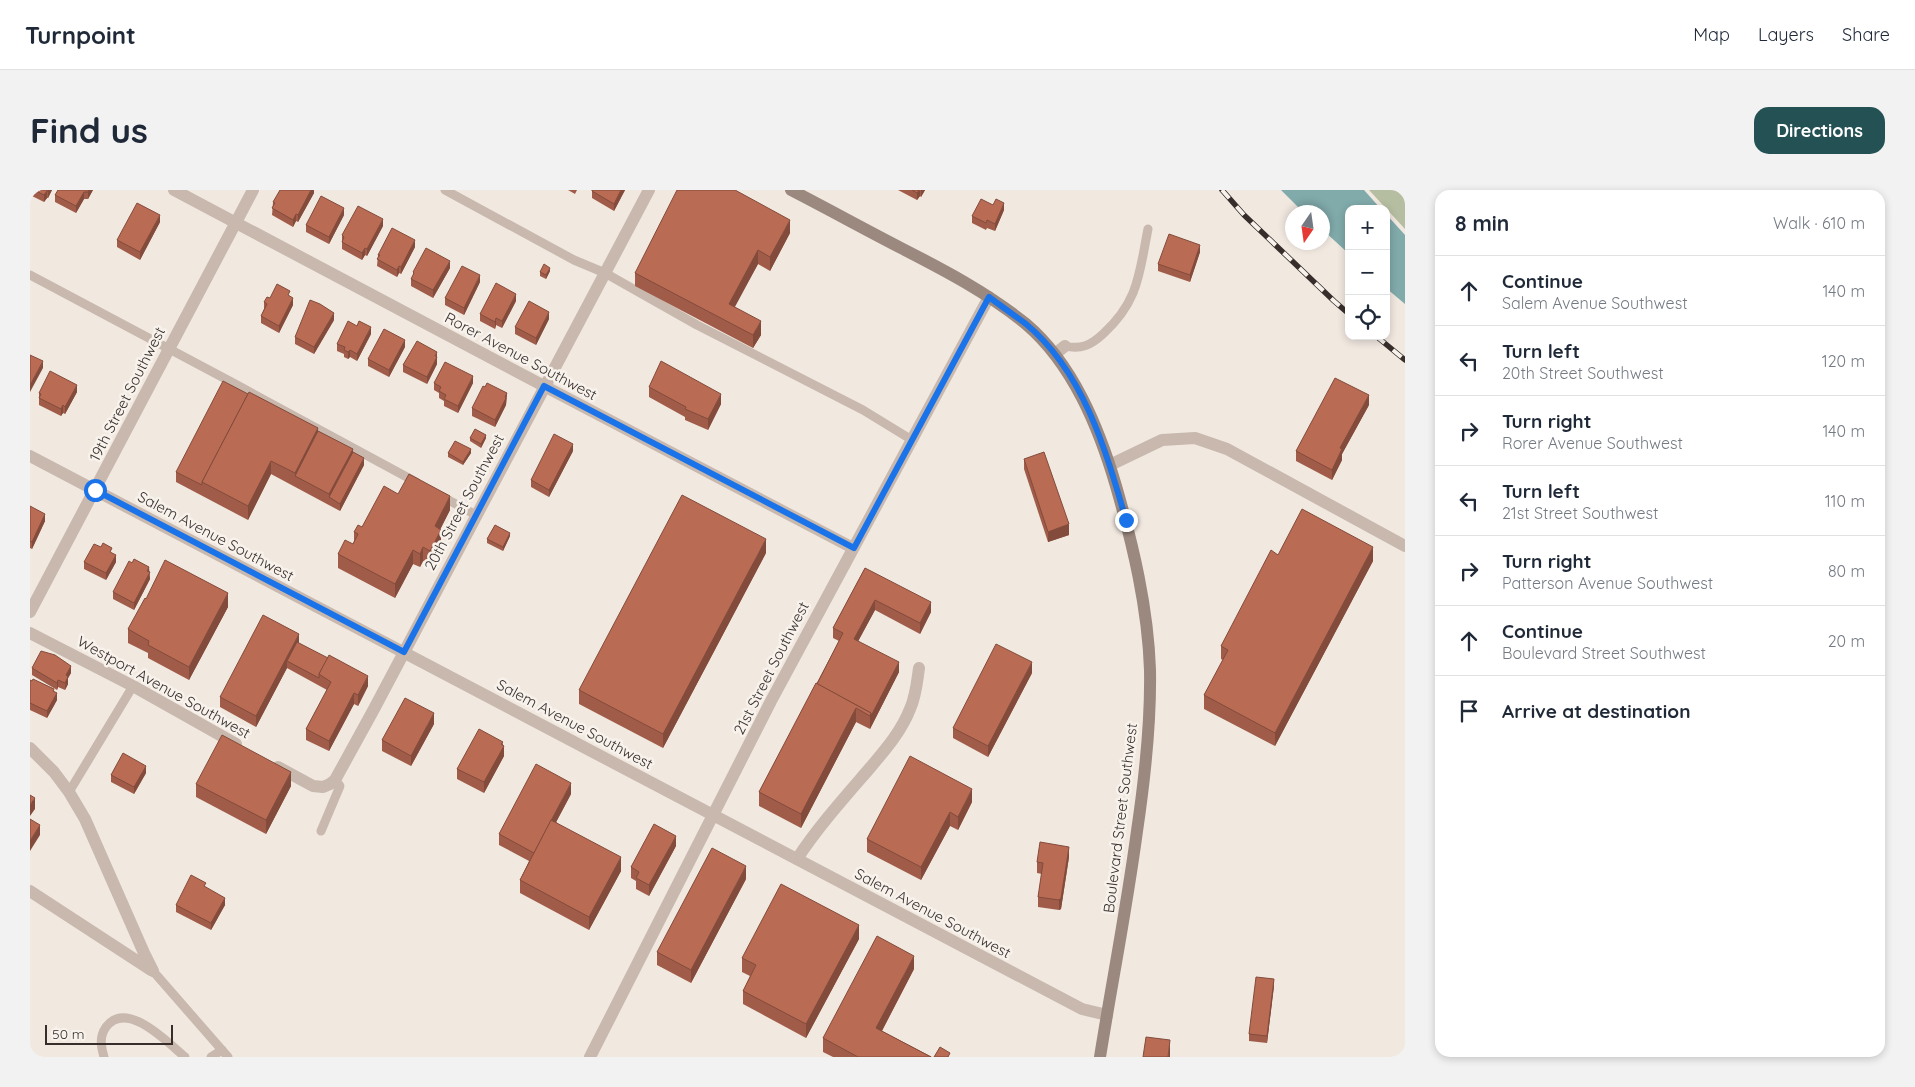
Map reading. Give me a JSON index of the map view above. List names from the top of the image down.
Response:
{
  "streets": {
    "main road": ["Boulevard Street Southwest"],
    "street": [
      "Rorer Avenue Southwest",
      "19th Street Southwest",
      "20th Street Southwest",
      "Salem Avenue Southwest",
      "21st Street Southwest",
      "Westport Avenue Southwest"
    ]
  },
  "crossings": [
    ["Rorer Avenue Southwest", "19th Street Southwest"],
    ["Rorer Avenue Southwest", "20th Street Southwest"],
    ["Rorer Avenue Southwest", "21st Street Southwest"],
    ["19th Street Southwest", "Salem Avenue Southwest"],
    ["20th Street Southwest", "Salem Avenue Southwest"],
    ["Salem Avenue Southwest", "21st Street Southwest"],
    ["Salem Avenue Southwest", "Boulevard Street Southwest"],
    ["21st Street Southwest", "Boulevard Street Southwest"]
  ],
  "scale_bar": "50 m",
  "north": "bottom",
  "page": {
    "header": "Turnpoint",
    "nav": ["Map", "Layers", "Share"],
    "buttons": "Directions",
    "title": "Find us",
    "heading": ["8 min", "Walk · 610 m"],
    "map_buttons": ["+", "−"],
    "list": [
      ["Continue", "Salem Avenue Southwest", "140 m"],
      ["Turn left", "20th Street Southwest", "120 m"],
      ["Turn right", "Rorer Avenue Southwest", "140 m"],
      ["Turn left", "21st Street Southwest", "110 m"],
      ["Turn right", "Patterson Avenue Southwest", "80 m"],
      ["Continue", "Boulevard Street Southwest", "20 m"],
      "Arrive at destination"
    ],
    "scale": "50 m"
  }
}
